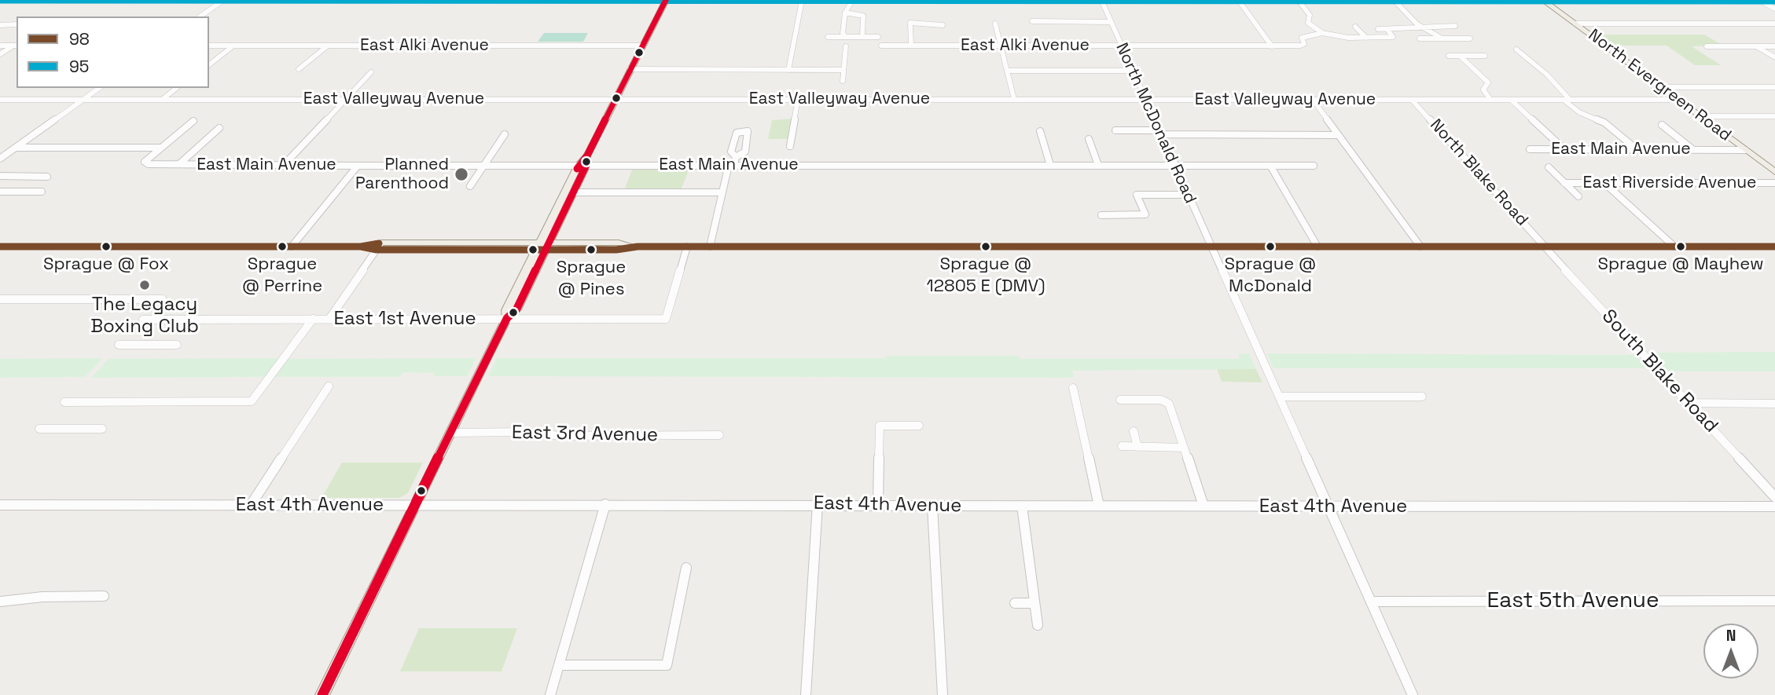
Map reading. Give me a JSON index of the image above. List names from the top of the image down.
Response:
{
  "streets": {
    "main road": ["North Evergreen Road"],
    "street": [
      "East Alki Avenue",
      "East Valleyway Avenue",
      "North McDonald Road",
      "East Main Avenue",
      "North Blake Road",
      "East Riverside Avenue",
      "East 1st Avenue",
      "South Blake Road",
      "East 3rd Avenue",
      "East 4th Avenue",
      "East 5th Avenue"
    ]
  },
  "crossings": [
    ["East Alki Avenue", "North McDonald Road"],
    ["North Evergreen Road", "East Valleyway Avenue"],
    ["North Evergreen Road", "East Main Avenue"],
    ["East Valleyway Avenue", "North McDonald Road"],
    ["East Valleyway Avenue", "North Blake Road"],
    ["North McDonald Road", "East Main Avenue"],
    ["North McDonald Road", "East 4th Avenue"],
    ["North McDonald Road", "East 5th Avenue"],
    ["North Blake Road", "South Blake Road"]
  ],
  "places": [
    "Planned Parenthood",
    "Sprague @ Fox",
    "Sprague @ Perrine",
    "Sprague @ 12805 E (DMV)",
    "Sprague @ McDonald",
    "Sprague @ Mayhew",
    "Sprague @ Pines",
    "The Legacy Boxing Club"
  ],
  "lines": ["transit line 95", "transit line 98"],
  "legend": ["98", "95"],
  "north": "top"
}
